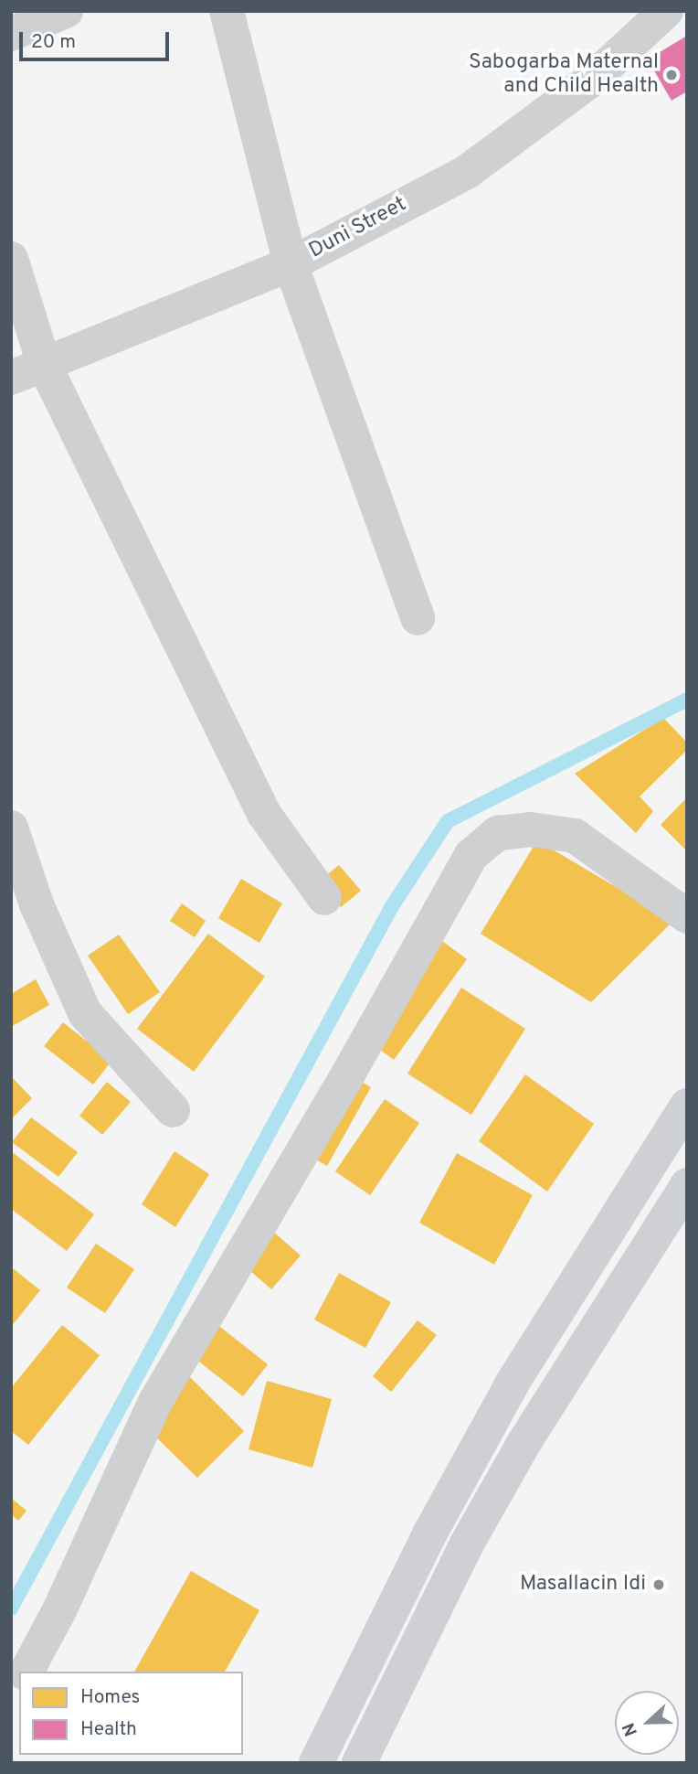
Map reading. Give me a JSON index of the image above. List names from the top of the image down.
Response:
{
  "streets": {
    "street": ["Duni Street"]
  },
  "places": ["Sabogarba Maternal and Child Health", "Masallacin Idi"],
  "legend": ["Homes", "Health"],
  "scale_bar": "20 m",
  "north": "left"
}
